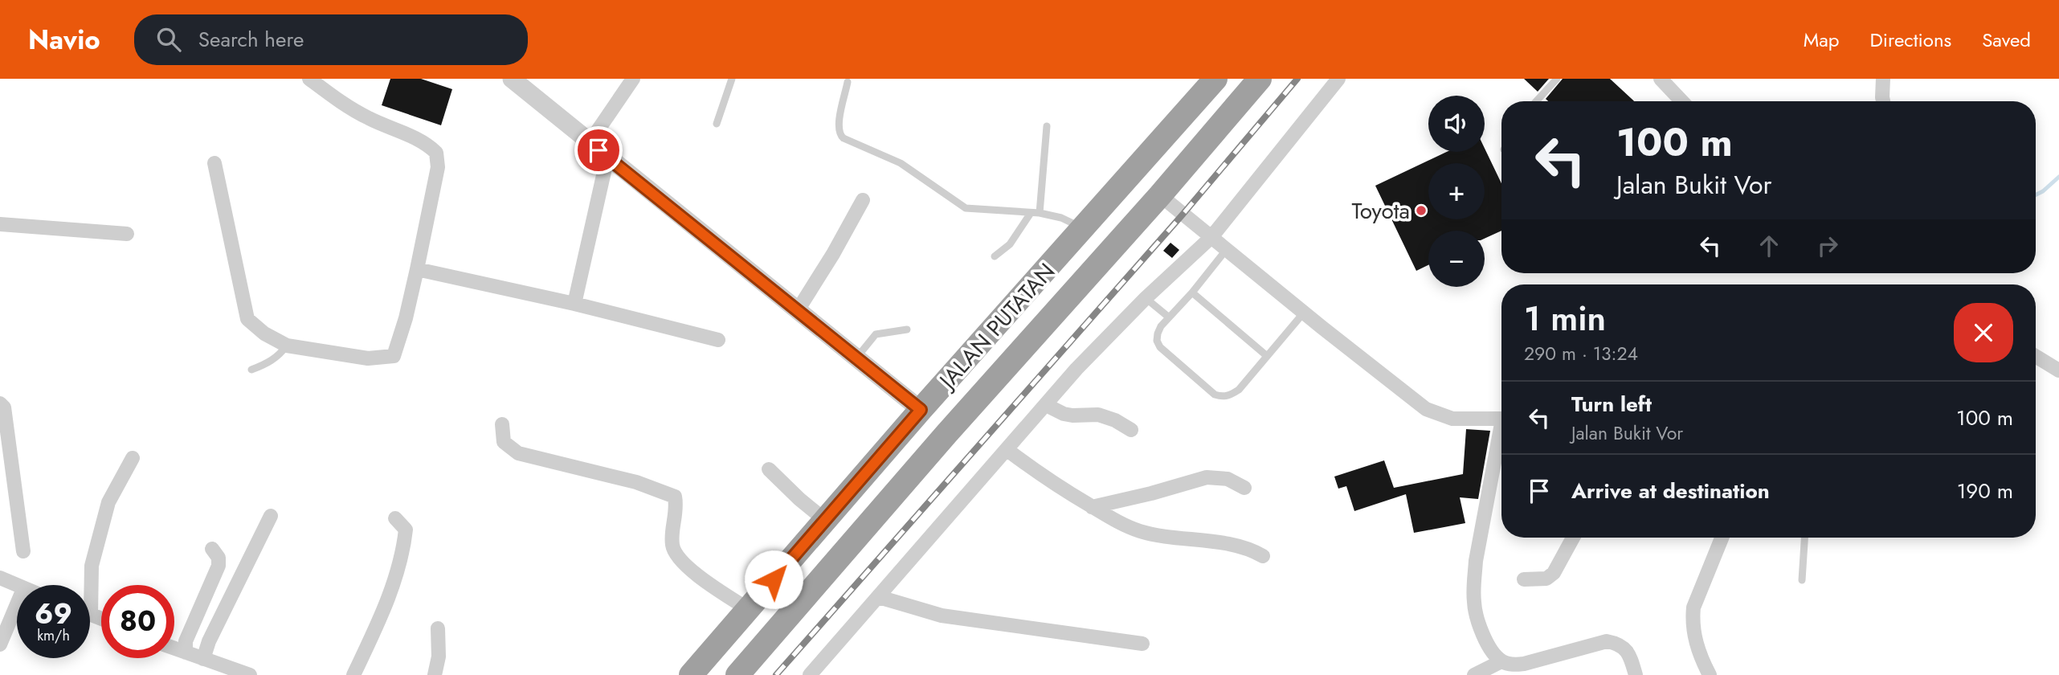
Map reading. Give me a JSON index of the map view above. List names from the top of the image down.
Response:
{
  "streets": {
    "highway": ["JALAN PUTATAN"]
  },
  "places": ["Toyota"],
  "page": {
    "header": "Navio",
    "search": "Search here",
    "nav": ["Map", "Directions", "Saved"],
    "map_buttons": ["+", "−"],
    "turn": ["100 m", "Jalan Bukit Vor"],
    "heading": ["1 min", "290 m · 13:24"],
    "list": [
      {
        "name": "Turn left",
        "note": "Jalan Bukit Vor",
        "value": "100 m"
      },
      {
        "name": "Arrive at destination",
        "value": "190 m"
      }
    ],
    "speed": "69 km/h",
    "limit": "80"
  }
}
